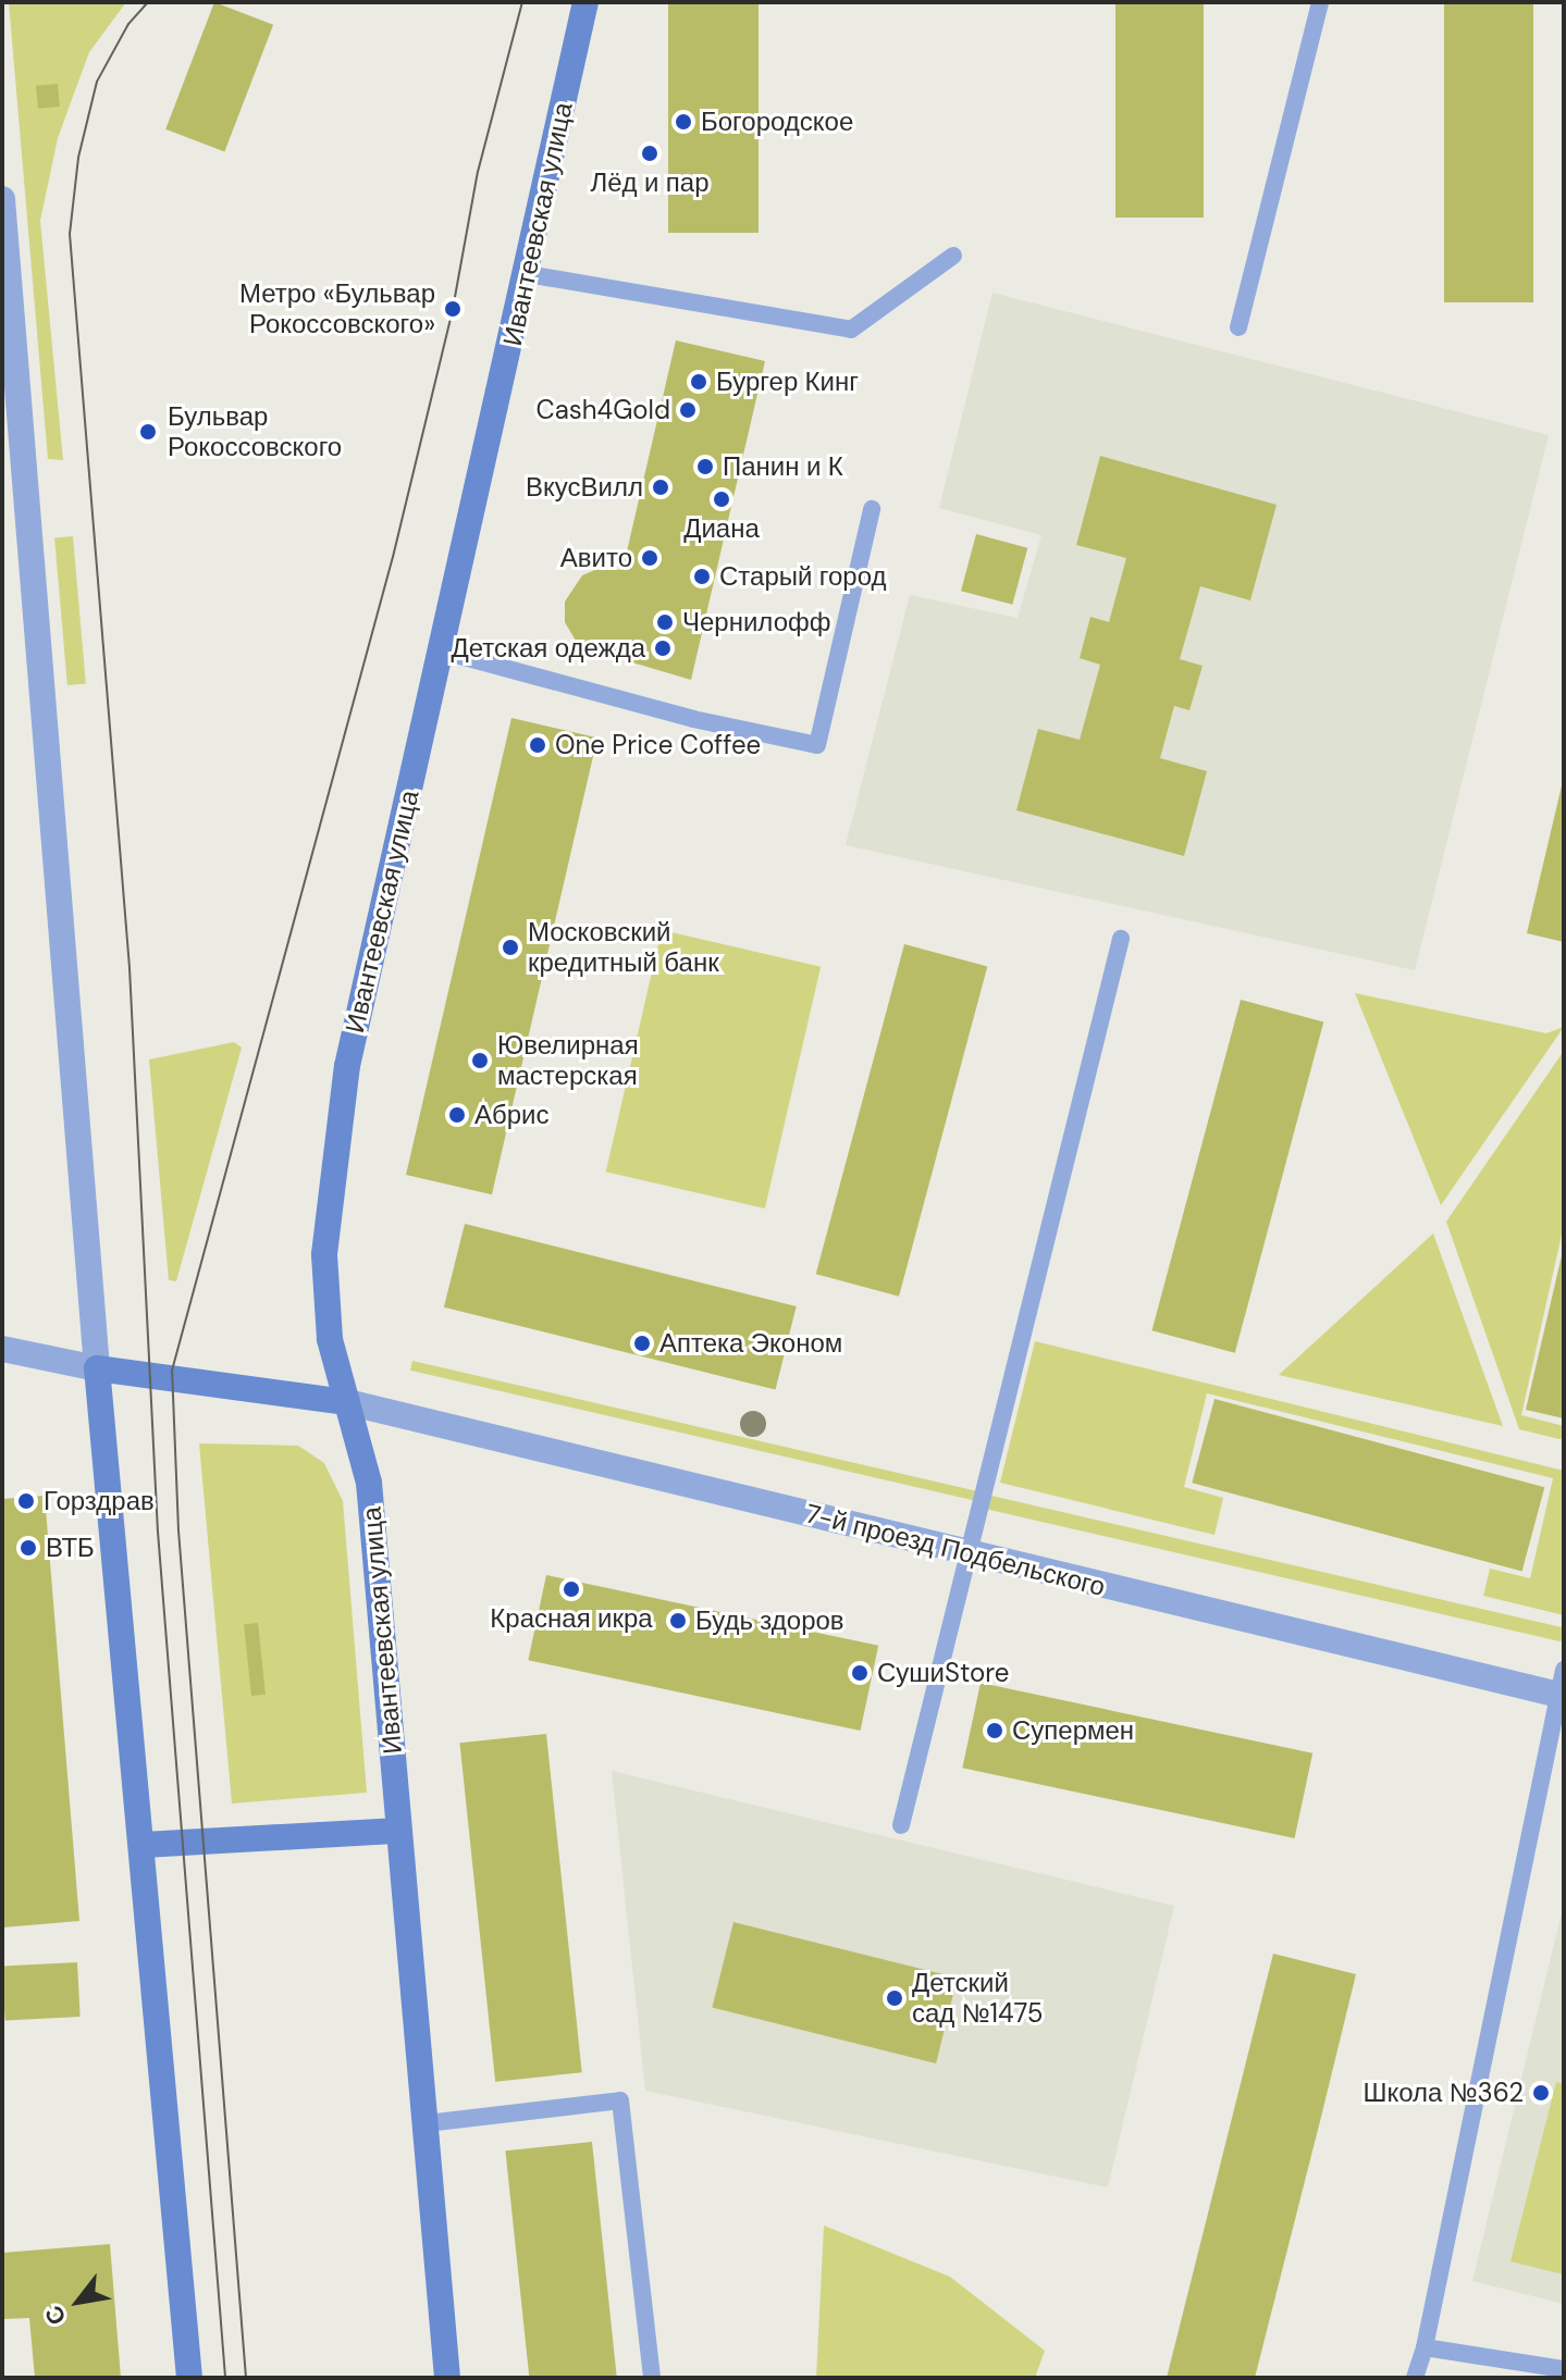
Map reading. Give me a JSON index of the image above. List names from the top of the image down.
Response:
{
  "streets": {
    "street": ["Ивантеевская улица", "7-й проезд Подбельского"]
  },
  "crossings": [
    ["Ивантеевская улица", "7-й проезд Подбельского"]
  ],
  "places": [
    "Богородское",
    "Лёд и пар",
    "Метро «Бульвар Рокоссовского»",
    "Бургер Кинг",
    "Cash4Gold",
    "Бульвар Рокоссовского",
    "Панин и К",
    "ВкусВилл",
    "Диана",
    "Авито",
    "Старый город",
    "Чернилофф",
    "Детская одежда",
    "One Price Coffee",
    "Московский кредитный банк",
    "Ювелирная мастерская",
    "Абрис",
    "Аптека Эконом",
    "Горздрав",
    "ВТБ",
    "Красная икра",
    "Будь здоров",
    "СушиStore",
    "Супермен",
    "Детский сад №1475",
    "Школа №362"
  ],
  "north": "bottom left"
}
